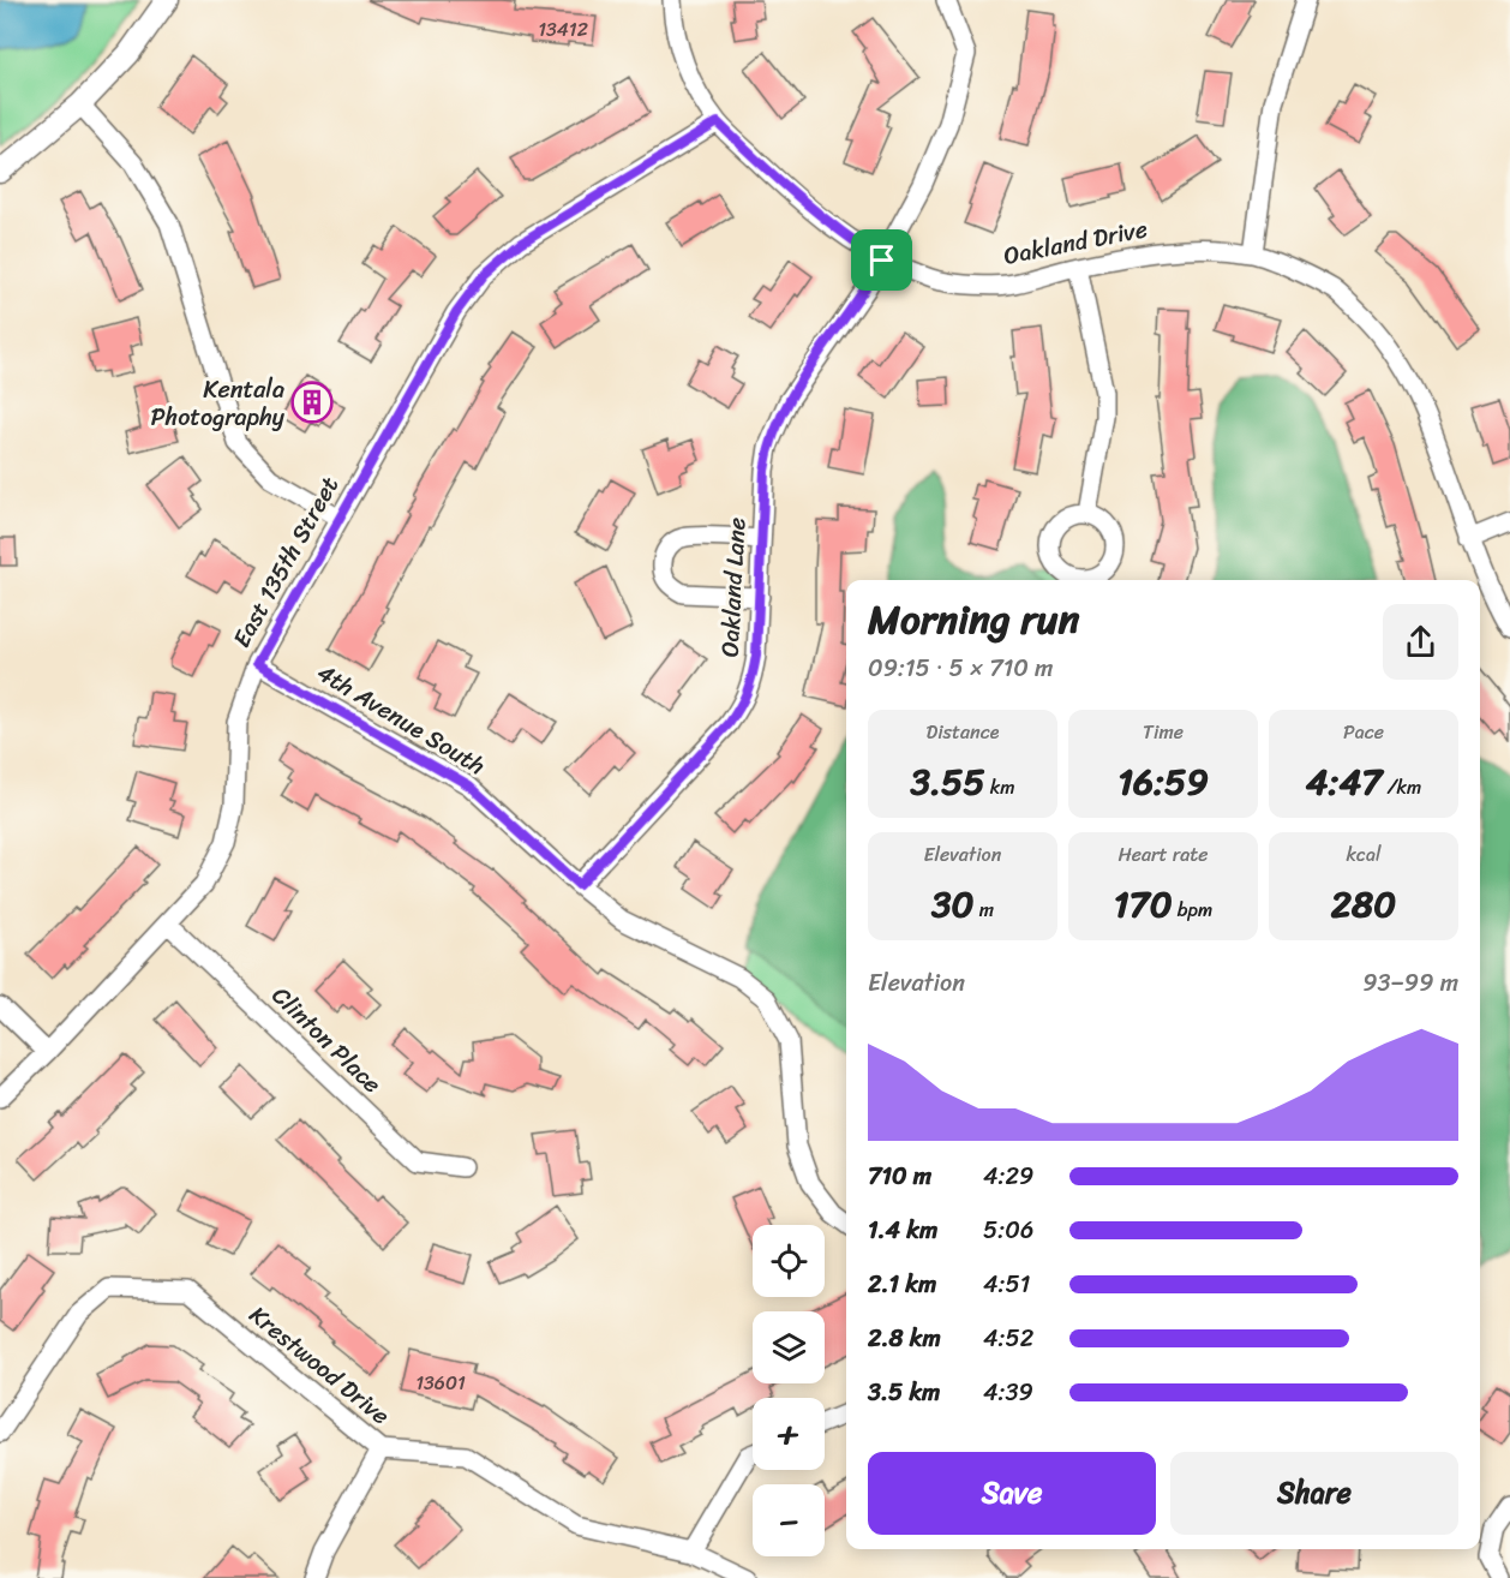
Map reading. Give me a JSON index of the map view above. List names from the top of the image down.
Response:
{
  "streets": {
    "street": [
      "Oakland Drive",
      "East 135th Street",
      "Oakland Lane",
      "4th Avenue South",
      "Clinton Place",
      "Krestwood Drive"
    ]
  },
  "crossings": [
    ["Oakland Drive", "East 135th Street"],
    ["Oakland Drive", "Oakland Lane"],
    ["East 135th Street", "4th Avenue South"],
    ["East 135th Street", "Clinton Place"],
    ["Oakland Lane", "4th Avenue South"]
  ],
  "places": {
    "building": ["Kentala Photography"]
  },
  "house_numbers": ["13412", "13601"],
  "page": {
    "heading": ["Morning run", "09:15 · 5 × 710 m"],
    "stats": [
      ["Distance", "3.55 km"],
      ["Time", "16:59"],
      ["Pace", "4:47 /km"],
      ["Elevation", "30 m"],
      ["Heart rate", "170 bpm"],
      ["kcal", "280"]
    ],
    "chart": ["Elevation", "93–99 m"],
    "list": [
      {
        "name": "710 m",
        "note": "4:29"
      },
      {
        "name": "1.4 km",
        "note": "5:06"
      },
      {
        "name": "2.1 km",
        "note": "4:51"
      },
      {
        "name": "2.8 km",
        "note": "4:52"
      },
      {
        "name": "3.5 km",
        "note": "4:39"
      }
    ],
    "map_buttons": ["+", "−"],
    "buttons": ["Save", "Share"]
  }
}
